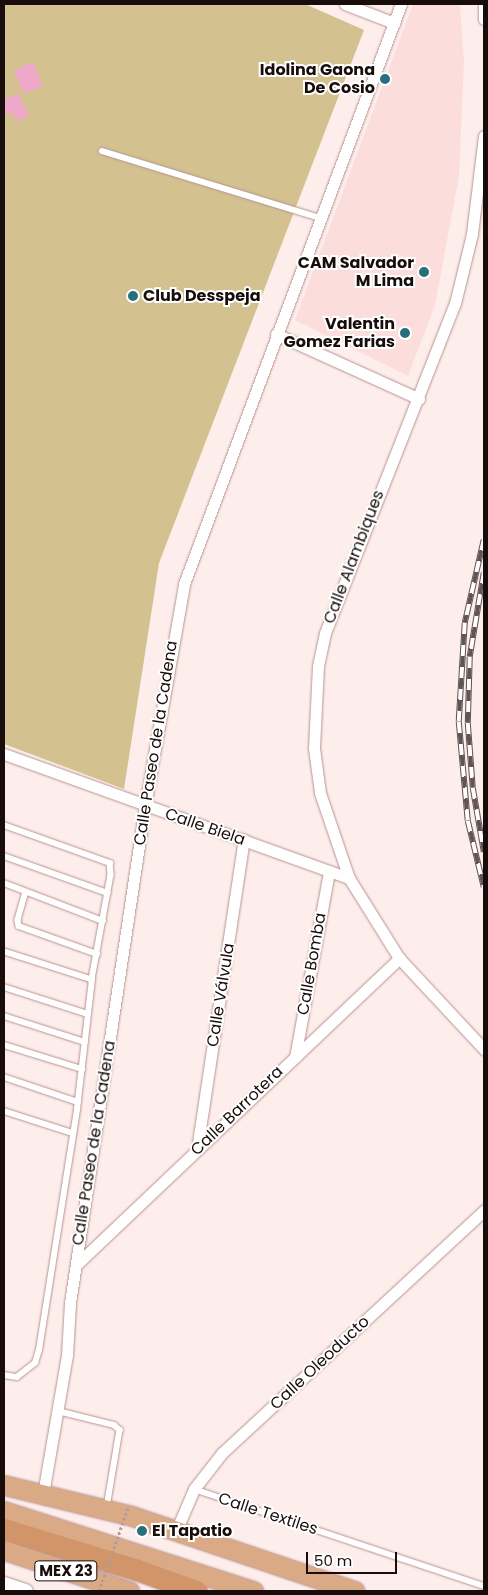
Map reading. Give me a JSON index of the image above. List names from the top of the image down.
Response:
{
  "streets": {
    "highway": ["MEX 23"],
    "street": [
      "Calle Alambiques",
      "Calle Paseo de la Cadena",
      "Calle Biela",
      "Calle Bomba",
      "Calle Válvula",
      "Calle Barrotera",
      "Calle Oleoducto"
    ],
    "lane": ["Calle Textiles"]
  },
  "crossings": [
    ["Calle Alambiques", "Calle Biela"],
    ["Calle Alambiques", "Calle Barrotera"],
    ["Calle Paseo de la Cadena", "Calle Biela"],
    ["Calle Paseo de la Cadena", "Calle Barrotera"],
    ["Calle Biela", "Calle Bomba"],
    ["Calle Biela", "Calle Válvula"],
    ["Calle Bomba", "Calle Barrotera"],
    ["Calle Válvula", "Calle Barrotera"],
    ["Calle Oleoducto", "Calle Textiles"]
  ],
  "places": [
    "Idolina Gaona De Cosio",
    "CAM Salvador M Lima",
    "Club Desspeja",
    "Valentin Gomez Farias",
    "El Tapatio"
  ],
  "scale_bar": "50 m"
}
